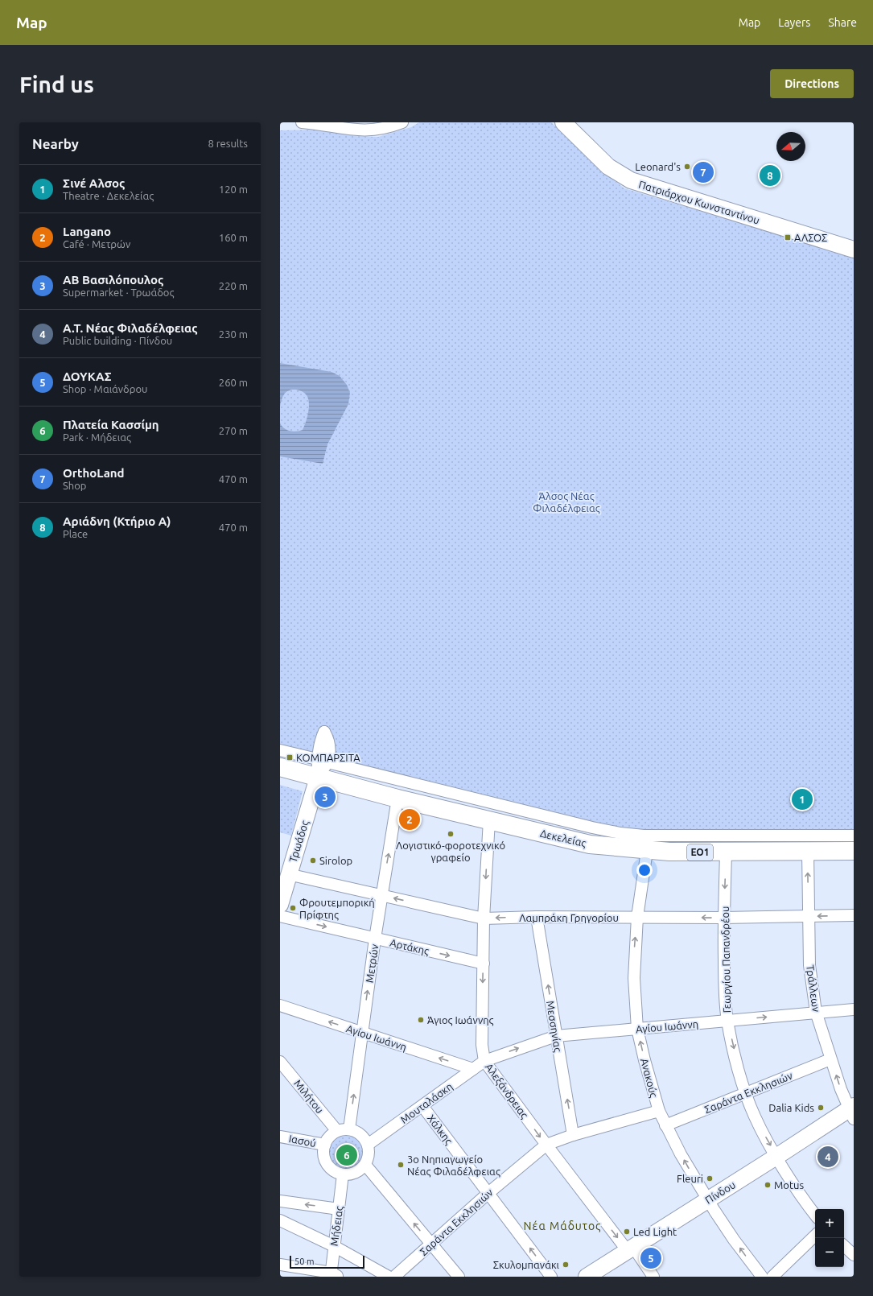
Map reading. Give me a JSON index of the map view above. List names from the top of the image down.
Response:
{
  "streets": {
    "main road": [
      "Πατριάρχου Κωνσταντίνου",
      "Δεκελείας",
      "Τρωάδος",
      "ΕΟ1",
      "Πίνδου"
    ],
    "street": [
      "Λαμπράκη Γρηγορίου",
      "Αρτάκης",
      "Γεωργίου Παπανδρέου",
      "Μετρών",
      "Τράλλεων",
      "Μεσσηνίας",
      "Αγίου Ιωάννη",
      "Ανακούς",
      "Αλεξάνδρειας",
      "Σαράντα Εκκλησιών",
      "Μιλήτου",
      "Μουταλάσκη",
      "Χάλκης",
      "Ιασού",
      "Μήδειας"
    ]
  },
  "crossings": [
    ["Δεκελείας", "Τρωάδος"],
    ["Δεκελείας", "Γεωργίου Παπανδρέου"],
    ["Δεκελείας", "Μετρών"],
    ["Δεκελείας", "Τράλλεων"],
    ["Δεκελείας", "Ανακούς"],
    ["Δεκελείας", "Αλεξάνδρειας"],
    ["Τρωάδος", "Λαμπράκη Γρηγορίου"],
    ["Λαμπράκη Γρηγορίου", "Γεωργίου Παπανδρέου"],
    ["Λαμπράκη Γρηγορίου", "Μετρών"],
    ["Λαμπράκη Γρηγορίου", "Τράλλεων"],
    ["Λαμπράκη Γρηγορίου", "Μεσσηνίας"],
    ["Λαμπράκη Γρηγορίου", "Ανακούς"],
    ["Λαμπράκη Γρηγορίου", "Αλεξάνδρειας"],
    ["Αρτάκης", "Μετρών"],
    ["Αρτάκης", "Αλεξάνδρειας"],
    ["Γεωργίου Παπανδρέου", "Αγίου Ιωάννη"],
    ["Γεωργίου Παπανδρέου", "Σαράντα Εκκλησιών"],
    ["Γεωργίου Παπανδρέου", "Πίνδου"],
    ["Μετρών", "Αγίου Ιωάννη"],
    ["Μετρών", "Μιλήτου"],
    ["Μετρών", "Μουταλάσκη"],
    ["Μετρών", "Ιασού"],
    ["Μετρών", "Μήδειας"],
    ["Τράλλεων", "Αγίου Ιωάννη"],
    ["Τράλλεων", "Σαράντα Εκκλησιών"],
    ["Τράλλεων", "Πίνδου"],
    ["Μεσσηνίας", "Αγίου Ιωάννη"],
    ["Μεσσηνίας", "Σαράντα Εκκλησιών"],
    ["Αγίου Ιωάννη", "Ανακούς"],
    ["Αγίου Ιωάννη", "Αλεξάνδρειας"],
    ["Αγίου Ιωάννη", "Μουταλάσκη"],
    ["Ανακούς", "Σαράντα Εκκλησιών"],
    ["Ανακούς", "Πίνδου"],
    ["Αλεξάνδρειας", "Σαράντα Εκκλησιών"],
    ["Αλεξάνδρειας", "Μουταλάσκη"],
    ["Αλεξάνδρειας", "Πίνδου"],
    ["Σαράντα Εκκλησιών", "Χάλκης"],
    ["Μιλήτου", "Μουταλάσκη"],
    ["Μιλήτου", "Ιασού"],
    ["Μιλήτου", "Μήδειας"],
    ["Μουταλάσκη", "Χάλκης"],
    ["Μουταλάσκη", "Ιασού"],
    ["Μουταλάσκη", "Μήδειας"],
    ["Ιασού", "Μήδειας"]
  ],
  "one_way": [
    "Αρτάκης",
    "Γεωργίου Παπανδρέου",
    "Μετρών",
    "Τράλλεων",
    "Μεσσηνίας",
    "Ανακούς",
    "Αλεξάνδρειας"
  ],
  "districts": ["Νέα Μάδυτος"],
  "parks": ["Άλσος Νέας Φιλαδέλφειας"],
  "places": {
    "other": [
      "Leonard's",
      "Λογιστικό-φοροτεχνικό γραφείο",
      "Sirolop",
      "Φρουτεμπορική Πρίφτης",
      "Άγιος Ιωάννης",
      "Dalia Kids",
      "3ο Νηπιαγωγείο Νέας Φιλαδέλφειας",
      "Fleuri",
      "Motus",
      "Led Light",
      "Σκυλομπανάκι"
    ],
    "transit": ["ΑΛΣΟΣ", "ΚΟΜΠΑΡΣΙΤΑ"]
  },
  "scale_bar": "50 m",
  "north": "left",
  "page": {
    "header": "Map",
    "nav": ["Map", "Layers", "Share"],
    "buttons": "Directions",
    "title": "Find us",
    "heading": ["Nearby", "8 results"],
    "pins": [
      "7",
      "8",
      "3",
      "1",
      "2",
      "6",
      "4",
      "5"
    ],
    "list": [
      {
        "mark": "1",
        "name": "Σινέ Αλσος",
        "note": "Theatre · Δεκελείας",
        "value": "120 m"
      },
      {
        "mark": "2",
        "name": "Langano",
        "note": "Café · Μετρών",
        "value": "160 m"
      },
      {
        "mark": "3",
        "name": "ΑΒ Βασιλόπουλος",
        "note": "Supermarket · Τρωάδος",
        "value": "220 m"
      },
      {
        "mark": "4",
        "name": "Α.Τ. Νέας Φιλαδέλφειας",
        "note": "Public building · Πίνδου",
        "value": "230 m"
      },
      {
        "mark": "5",
        "name": "ΔΟΥΚΑΣ",
        "note": "Shop · Μαιάνδρου",
        "value": "260 m"
      },
      {
        "mark": "6",
        "name": "Πλατεία Κασσίμη",
        "note": "Park · Μήδειας",
        "value": "270 m"
      },
      {
        "mark": "7",
        "name": "OrthoLand",
        "note": "Shop",
        "value": "470 m"
      },
      {
        "mark": "8",
        "name": "Αριάδνη (Κτήριο Α)",
        "note": "Place",
        "value": "470 m"
      }
    ],
    "map_buttons": ["+", "−"],
    "scale": "50 m"
  }
}
